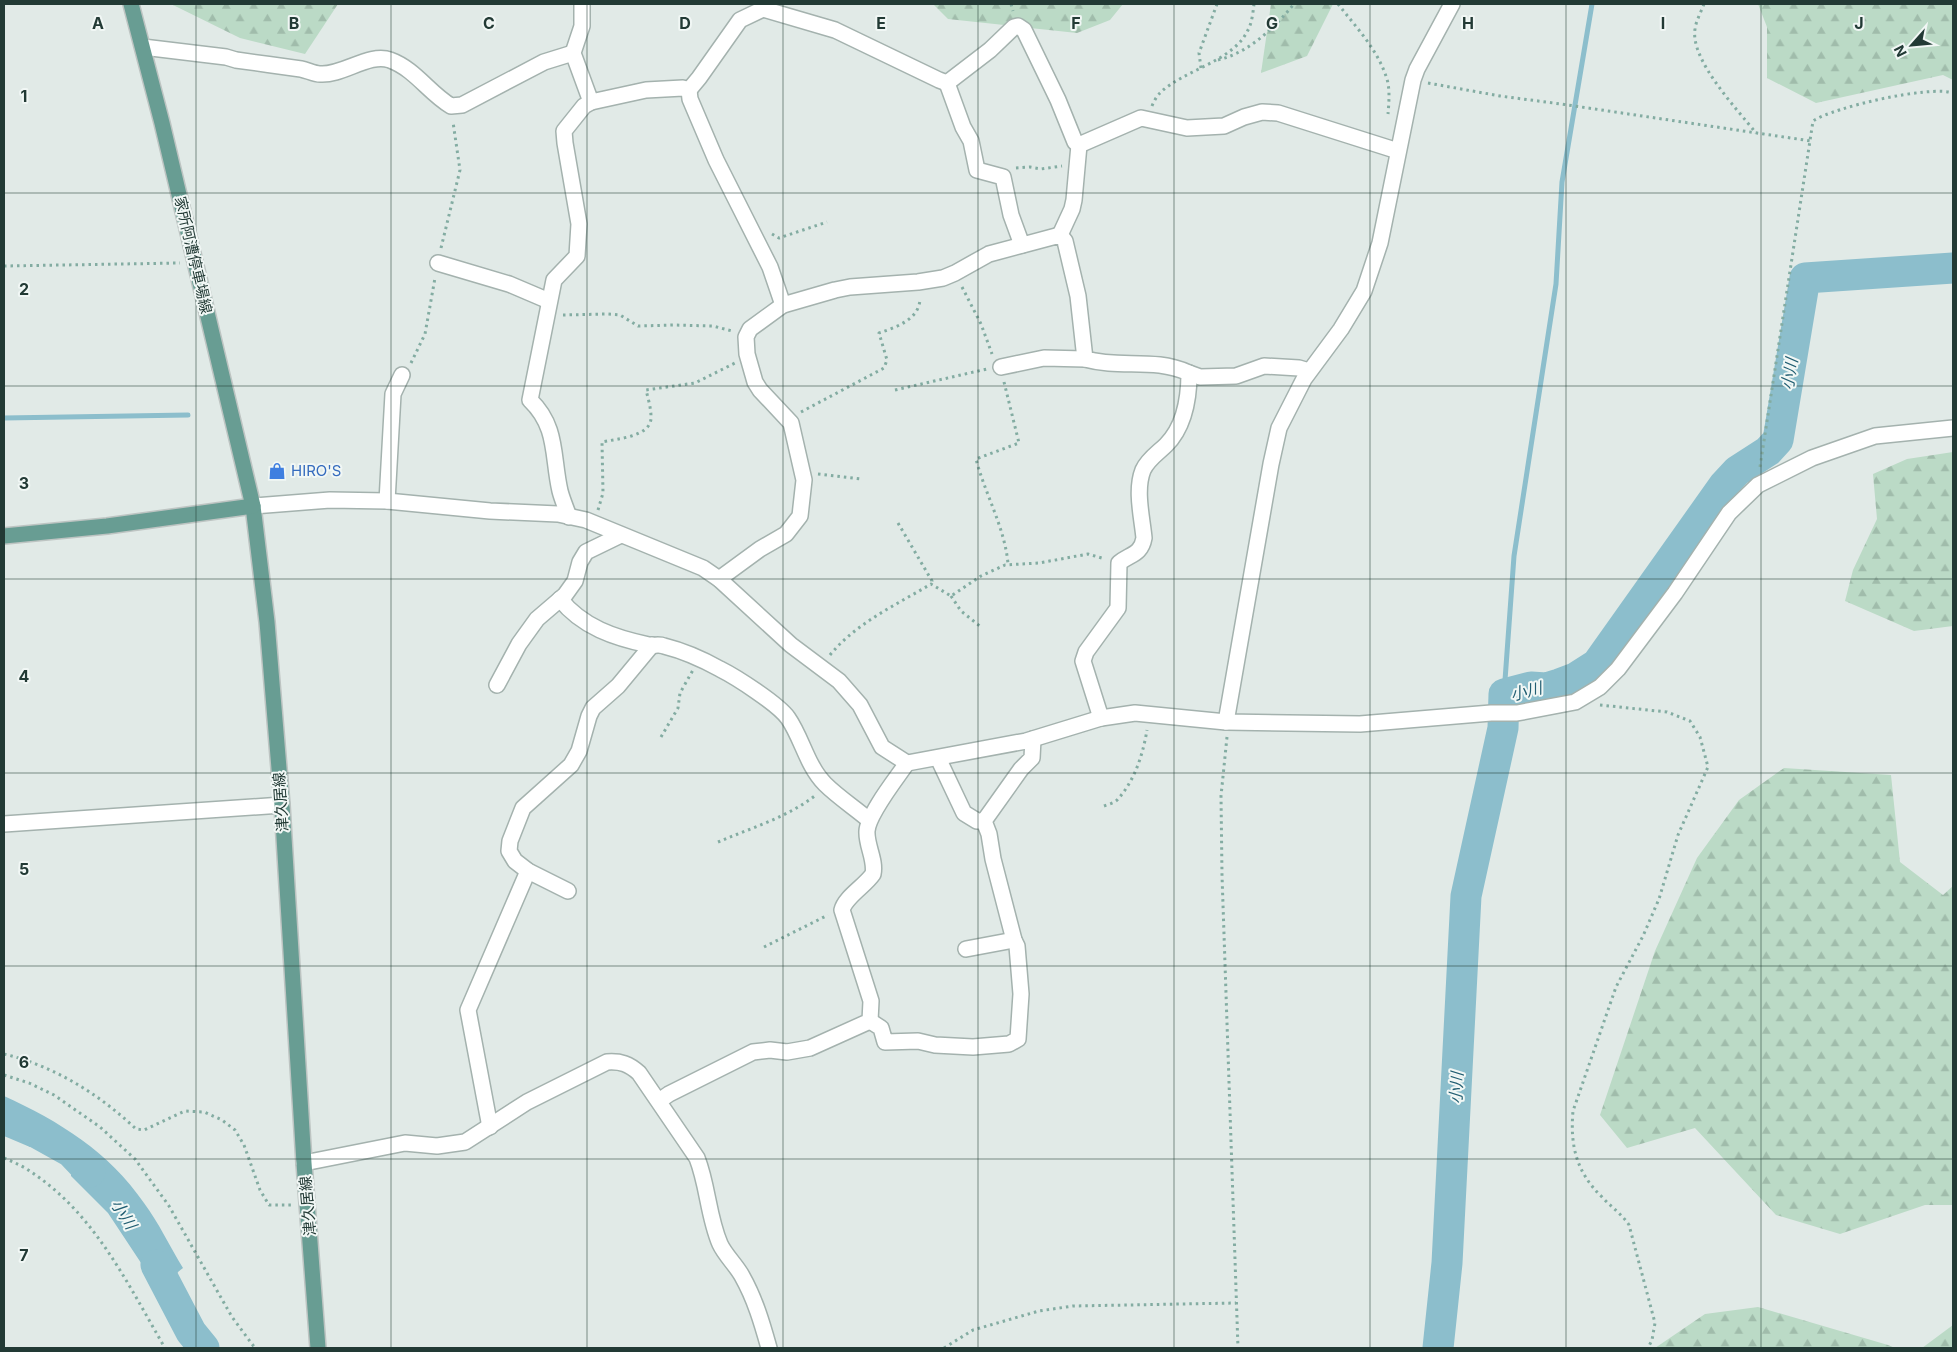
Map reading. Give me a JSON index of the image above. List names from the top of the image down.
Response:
{
  "streets": {
    "main road": ["家所阿漕停車場線", "津久居線"]
  },
  "crossings": [
    ["家所阿漕停車場線", "津久居線"]
  ],
  "water": ["小川"],
  "places": {
    "shop": ["HIRO'S"]
  },
  "north": "bottom left",
  "grid": {
    "columns": [
      "A",
      "B",
      "C",
      "D",
      "E",
      "F",
      "G",
      "H",
      "I",
      "J"
    ],
    "rows": [
      "1",
      "2",
      "3",
      "4",
      "5",
      "6",
      "7"
    ]
  }
}
